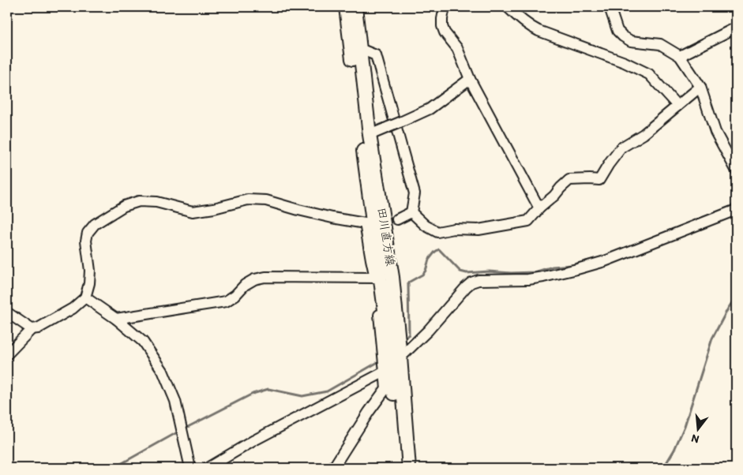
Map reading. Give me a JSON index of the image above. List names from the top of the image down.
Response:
{
  "streets": {
    "main road": ["田川直方線"]
  },
  "north": "bottom"
}
